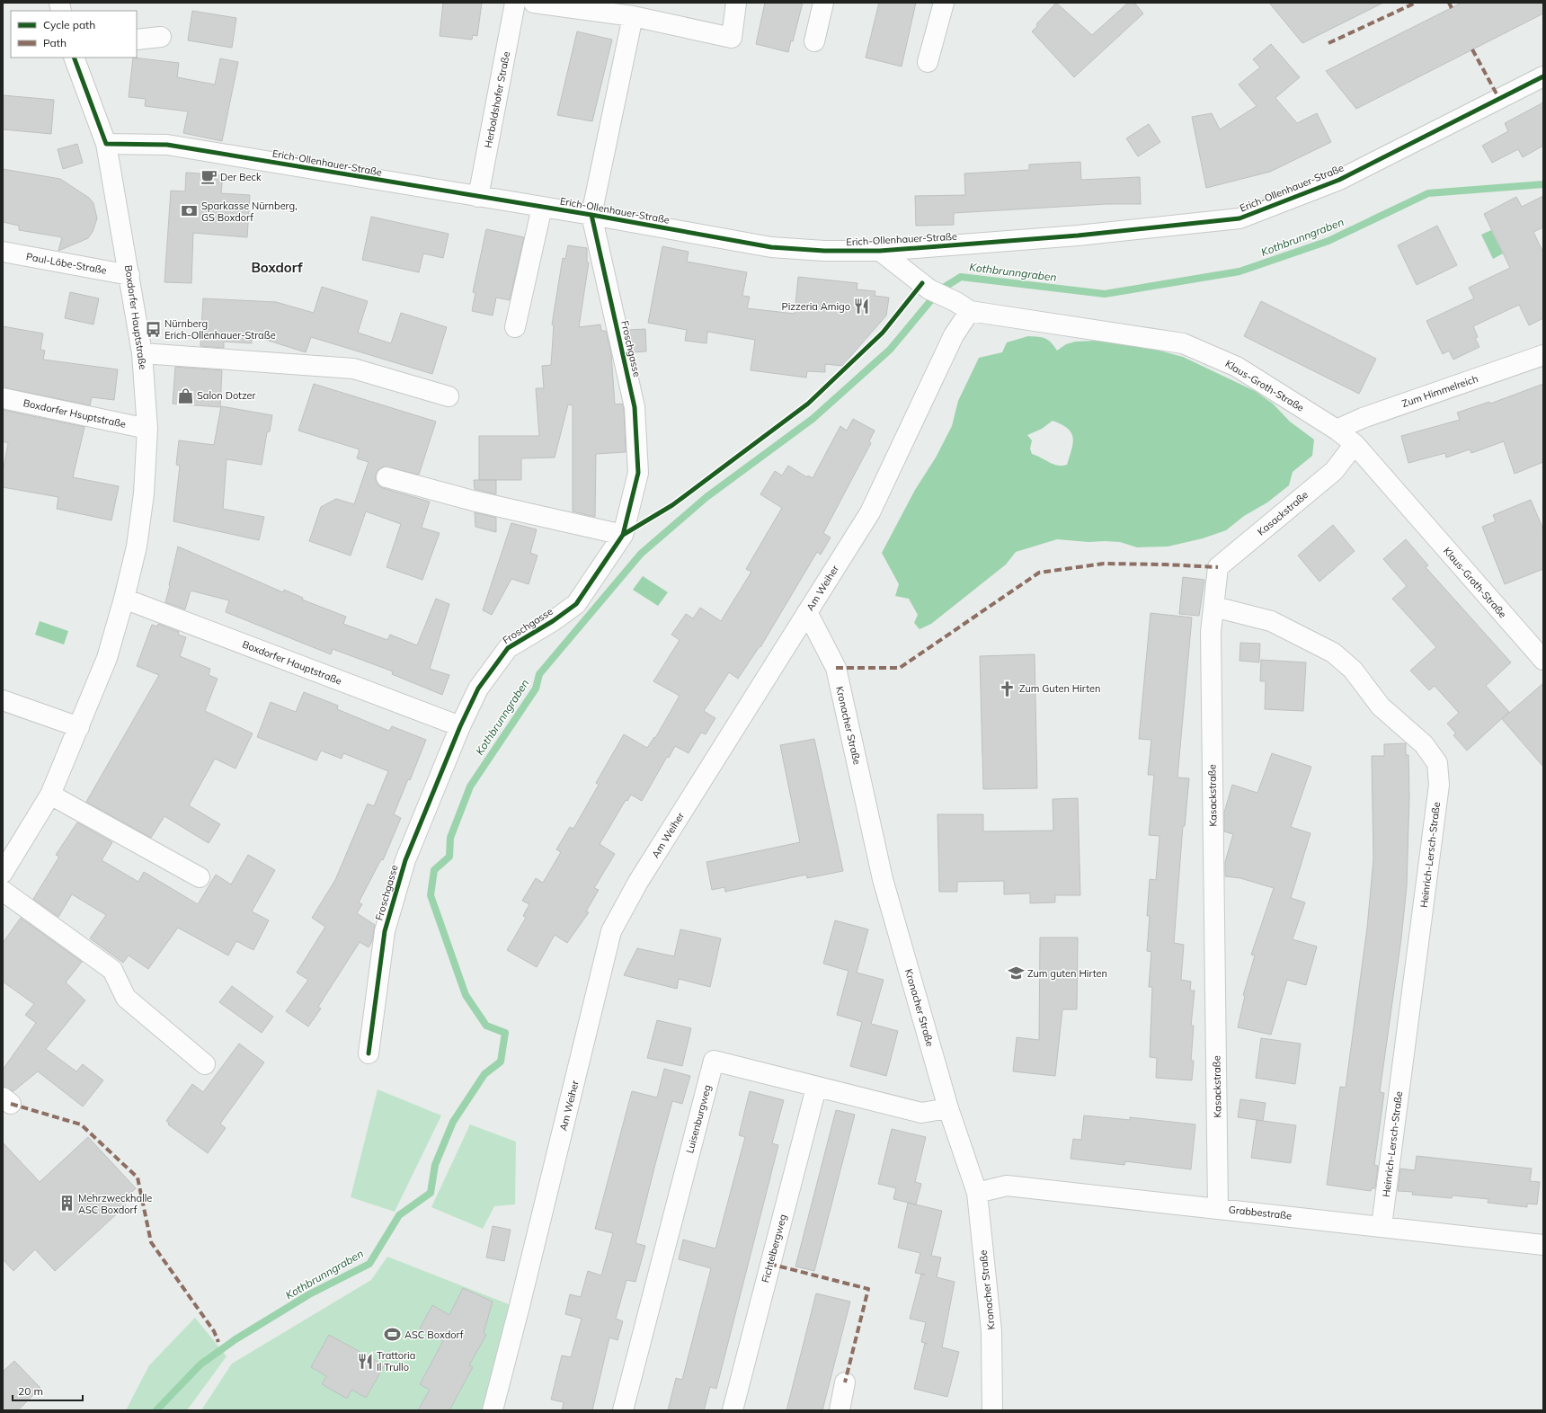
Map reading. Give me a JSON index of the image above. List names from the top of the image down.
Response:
{
  "streets": {
    "street": [
      "Herboldshofer Straße",
      "Erich-Ollenhauer-Straße",
      "Paul-Löbe-Straße",
      "Boxdorfer Hauptstraße",
      "Froschgasse",
      "Klaus-Groth-Straße",
      "Zum Himmelreich",
      "Boxdorfer Hsuptstraße",
      "Kasackstraße",
      "Am Weiher",
      "Kronacher Straße",
      "Heinrich-Lersch-Straße",
      "Luisenburgweg",
      "Grabbestraße",
      "Fichtelbergweg"
    ]
  },
  "crossings": [
    ["Herboldshofer Straße", "Erich-Ollenhauer-Straße"],
    ["Erich-Ollenhauer-Straße", "Boxdorfer Hauptstraße"],
    ["Erich-Ollenhauer-Straße", "Froschgasse"],
    ["Erich-Ollenhauer-Straße", "Klaus-Groth-Straße"],
    ["Paul-Löbe-Straße", "Boxdorfer Hauptstraße"],
    ["Boxdorfer Hauptstraße", "Froschgasse"],
    ["Boxdorfer Hauptstraße", "Boxdorfer Hsuptstraße"],
    ["Klaus-Groth-Straße", "Zum Himmelreich"],
    ["Klaus-Groth-Straße", "Kasackstraße"],
    ["Klaus-Groth-Straße", "Am Weiher"],
    ["Kasackstraße", "Heinrich-Lersch-Straße"],
    ["Kasackstraße", "Grabbestraße"],
    ["Am Weiher", "Kronacher Straße"],
    ["Kronacher Straße", "Luisenburgweg"],
    ["Kronacher Straße", "Grabbestraße"],
    ["Heinrich-Lersch-Straße", "Grabbestraße"],
    ["Luisenburgweg", "Fichtelbergweg"]
  ],
  "districts": ["Boxdorf"],
  "water": ["Kothbrunngraben"],
  "places": {
    "cafe": ["Der Beck"],
    "bank": ["Sparkasse Nürnberg, GS Boxdorf"],
    "restaurant": ["Pizzeria Amigo", "Trattoria Il Trullo"],
    "bus stop": ["Nürnberg Erich-Ollenhauer-Straße"],
    "shop": ["Salon Dotzer"],
    "church": ["Zum Guten Hirten"],
    "school or university": ["Zum guten Hirten"],
    "building": ["Mehrzweckhalle ASC Boxdorf"],
    "sports": ["ASC Boxdorf"]
  },
  "legend": ["Cycle path", "Path"],
  "scale_bar": "20 m"
}
